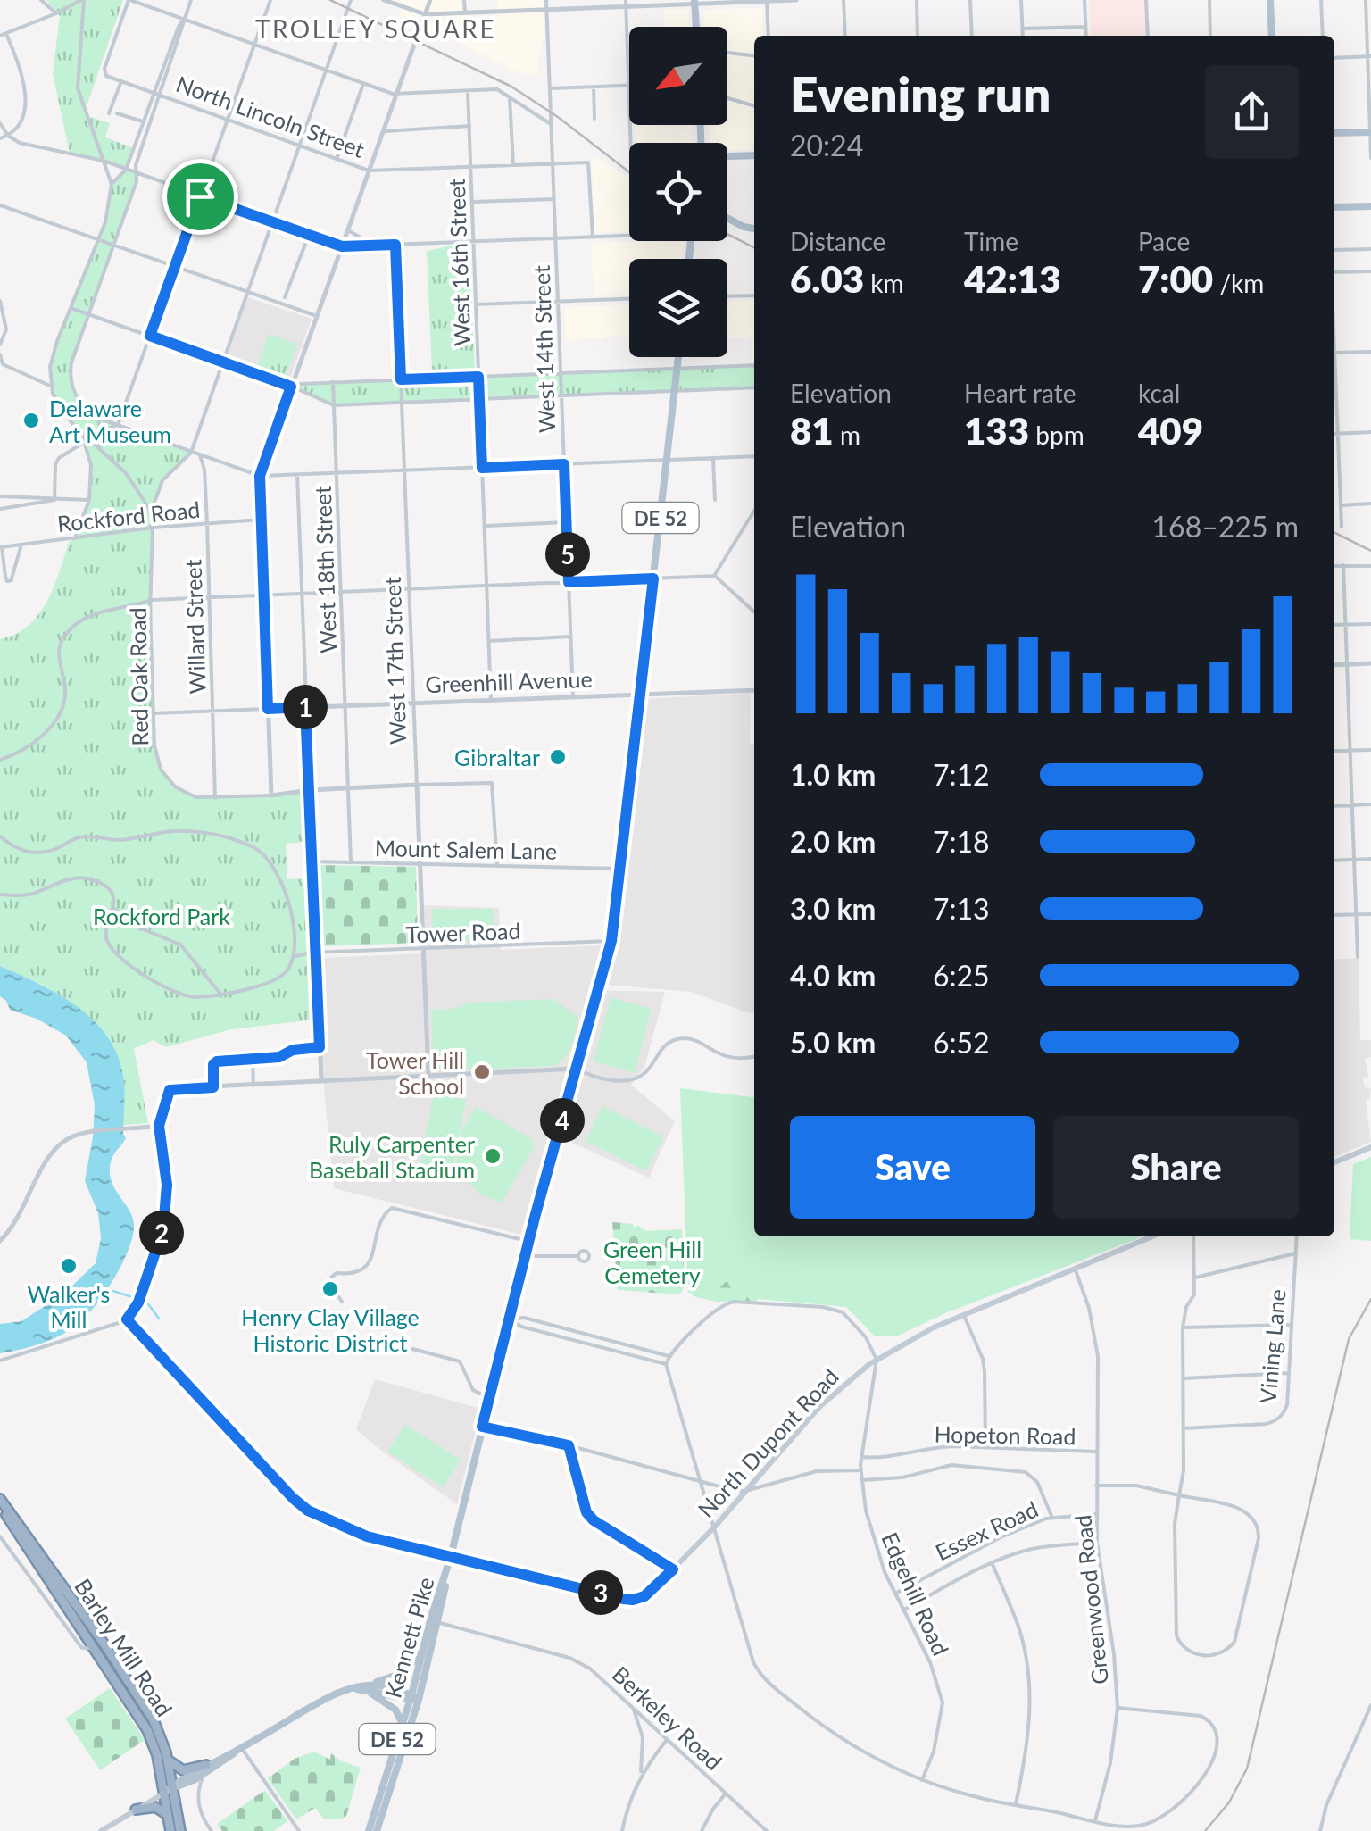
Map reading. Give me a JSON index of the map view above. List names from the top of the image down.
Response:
{
  "streets": {
    "highway": ["Barley Mill Road"],
    "main road": ["DE 52", "North Dupont Road", "Kennett Pike"],
    "street": [
      "North Lincoln Street",
      "West 16th Street",
      "West 14th Street",
      "Rockford Road",
      "West 18th Street",
      "Willard Street",
      "West 17th Street",
      "Red Oak Road",
      "Greenhill Avenue",
      "Mount Salem Lane",
      "Tower Road",
      "Vining Lane",
      "Hopeton Road",
      "Essex Road",
      "Edgehill Road",
      "Greenwood Road",
      "Berkeley Road"
    ]
  },
  "crossings": [
    ["North Lincoln Street", "West 16th Street"],
    ["North Lincoln Street", "West 14th Street"],
    ["West 16th Street", "Greenhill Avenue"],
    ["West 14th Street", "Greenhill Avenue"],
    ["Rockford Road", "Willard Street"],
    ["Rockford Road", "Red Oak Road"],
    ["DE 52", "Greenhill Avenue"],
    ["DE 52", "Mount Salem Lane"],
    ["DE 52", "Tower Road"],
    ["DE 52", "Kennett Pike"],
    ["West 18th Street", "Greenhill Avenue"],
    ["West 18th Street", "Mount Salem Lane"],
    ["Willard Street", "Red Oak Road"],
    ["Willard Street", "Greenhill Avenue"],
    ["West 17th Street", "Greenhill Avenue"],
    ["West 17th Street", "Mount Salem Lane"],
    ["West 17th Street", "Tower Road"],
    ["Red Oak Road", "Greenhill Avenue"],
    ["Hopeton Road", "Essex Road"],
    ["Hopeton Road", "Edgehill Road"],
    ["Hopeton Road", "Greenwood Road"],
    ["North Dupont Road", "Edgehill Road"],
    ["North Dupont Road", "Greenwood Road"],
    ["North Dupont Road", "Kennett Pike"],
    ["Essex Road", "Edgehill Road"],
    ["Essex Road", "Greenwood Road"],
    ["Kennett Pike", "Berkeley Road"]
  ],
  "districts": ["TROLLEY SQUARE"],
  "parks": ["Rockford Park", "Green Hill Cemetery"],
  "places": [
    "Delaware Art Museum",
    "Gibraltar",
    "Tower Hill School",
    "Ruly Carpenter Baseball Stadium",
    "Walker's Mill",
    "Henry Clay Village Historic District"
  ],
  "north": "bottom left",
  "page": {
    "heading": ["Evening run", "20:24"],
    "stats": [
      ["Distance", "6.03 km"],
      ["Time", "42:13"],
      ["Pace", "7:00 /km"],
      ["Elevation", "81 m"],
      ["Heart rate", "133 bpm"],
      ["kcal", "409"]
    ],
    "chart": ["Elevation", "168–225 m"],
    "pins": [
      "5",
      "1",
      "4",
      "2",
      "3"
    ],
    "list": [
      {
        "name": "1.0 km",
        "note": "7:12"
      },
      {
        "name": "2.0 km",
        "note": "7:18"
      },
      {
        "name": "3.0 km",
        "note": "7:13"
      },
      {
        "name": "4.0 km",
        "note": "6:25"
      },
      {
        "name": "5.0 km",
        "note": "6:52"
      }
    ],
    "buttons": ["Save", "Share"]
  }
}
